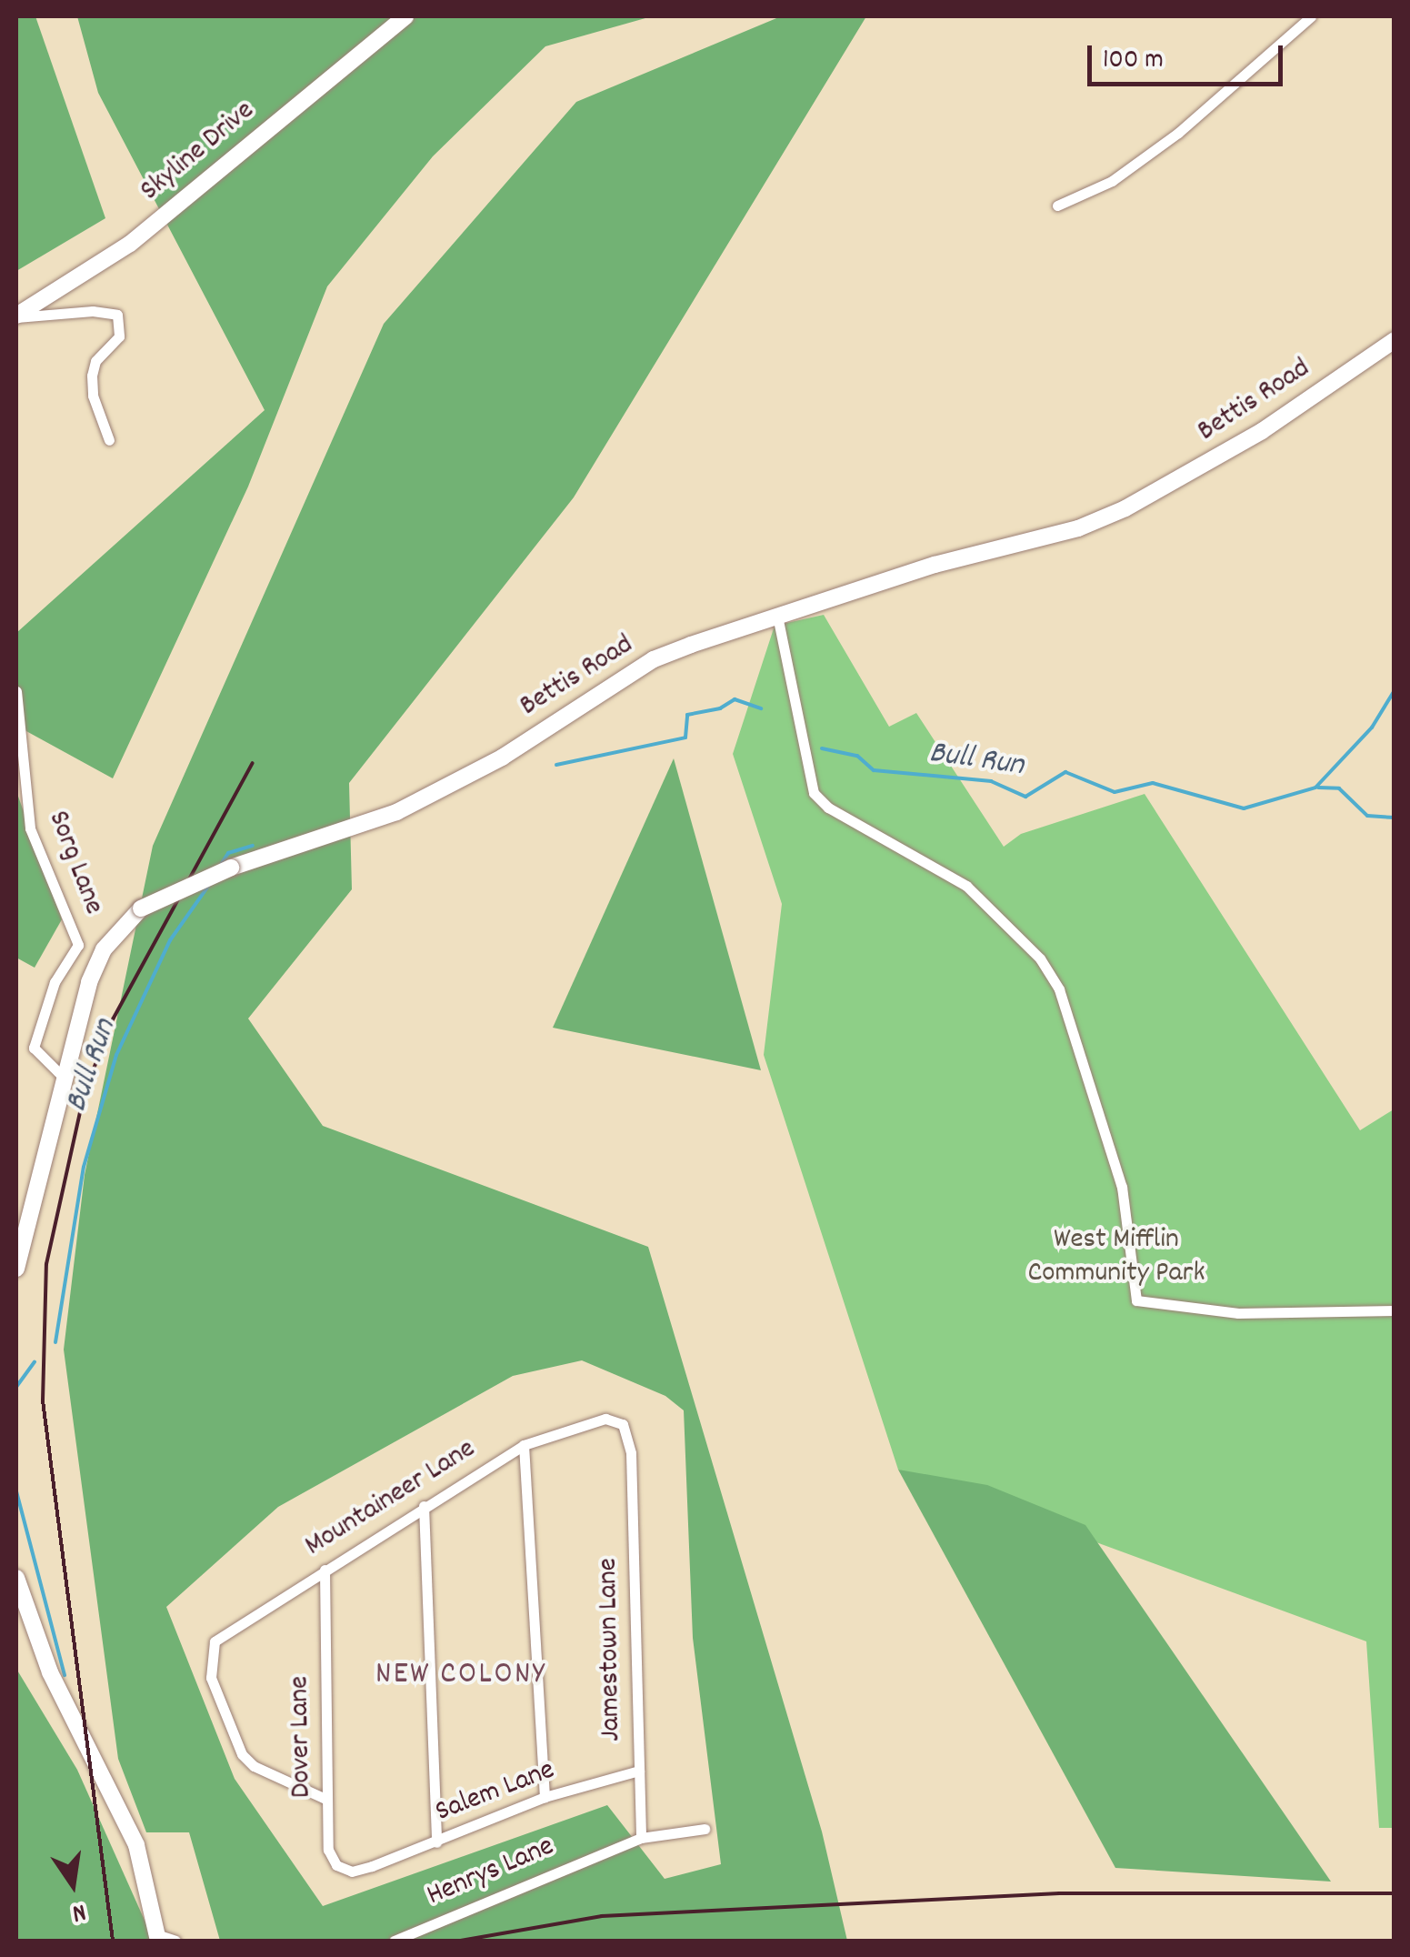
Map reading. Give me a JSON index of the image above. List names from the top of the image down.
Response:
{
  "streets": {
    "street": [
      "Skyline Drive",
      "Bettis Road",
      "Sorg Lane",
      "Mountaineer Lane",
      "Jamestown Lane",
      "Dover Lane",
      "Salem Lane",
      "Henrys Lane"
    ]
  },
  "crossings": [
    ["Bettis Road", "Sorg Lane"],
    ["Mountaineer Lane", "Jamestown Lane"],
    ["Mountaineer Lane", "Dover Lane"],
    ["Jamestown Lane", "Salem Lane"],
    ["Jamestown Lane", "Henrys Lane"],
    ["Dover Lane", "Salem Lane"]
  ],
  "districts": ["NEW COLONY"],
  "water": ["Bull Run"],
  "parks": ["West Mifflin Community Park"],
  "scale_bar": "100 m",
  "north": "bottom"
}
